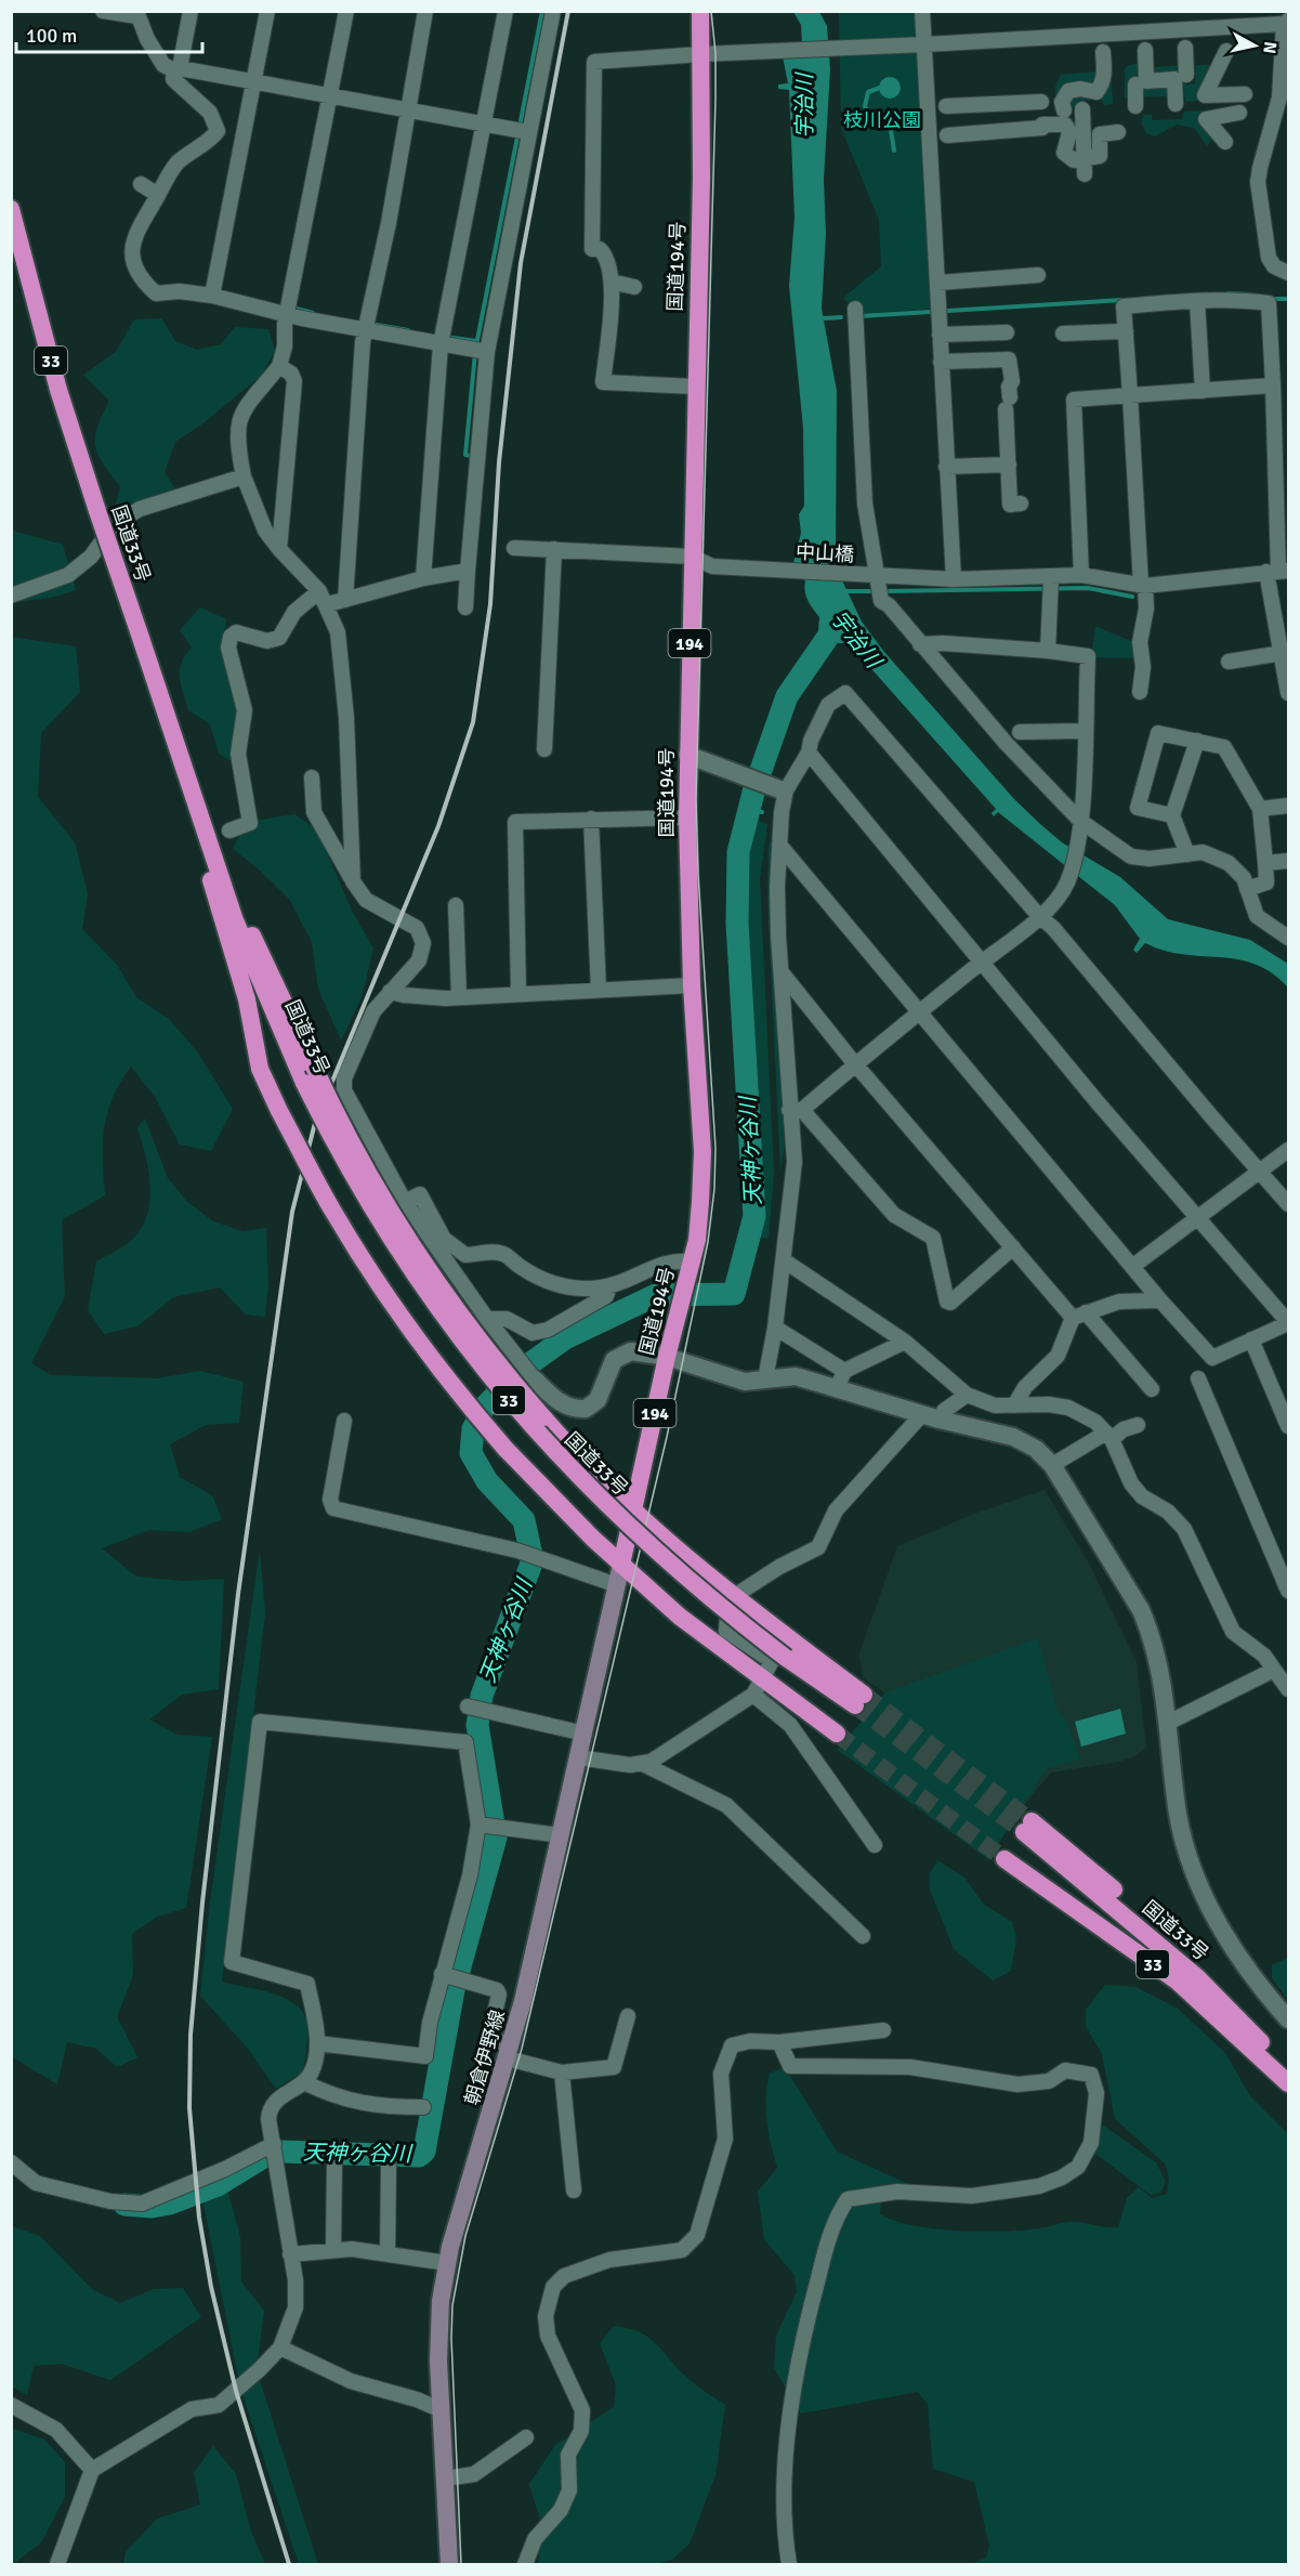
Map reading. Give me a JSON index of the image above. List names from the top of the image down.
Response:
{
  "streets": {
    "highway": [
      "国道194号",
      "33",
      "国道33号",
      "194"
    ],
    "main road": ["朝倉伊野線"],
    "street": ["中山橋"]
  },
  "crossings": [
    ["国道194号", "33"],
    ["国道194号", "中山橋"],
    ["国道194号", "朝倉伊野線"],
    ["33", "国道33号"]
  ],
  "water": ["宇治川", "天神ヶ谷川"],
  "parks": ["枝川公園"],
  "scale_bar": "100 m",
  "north": "right"
}
